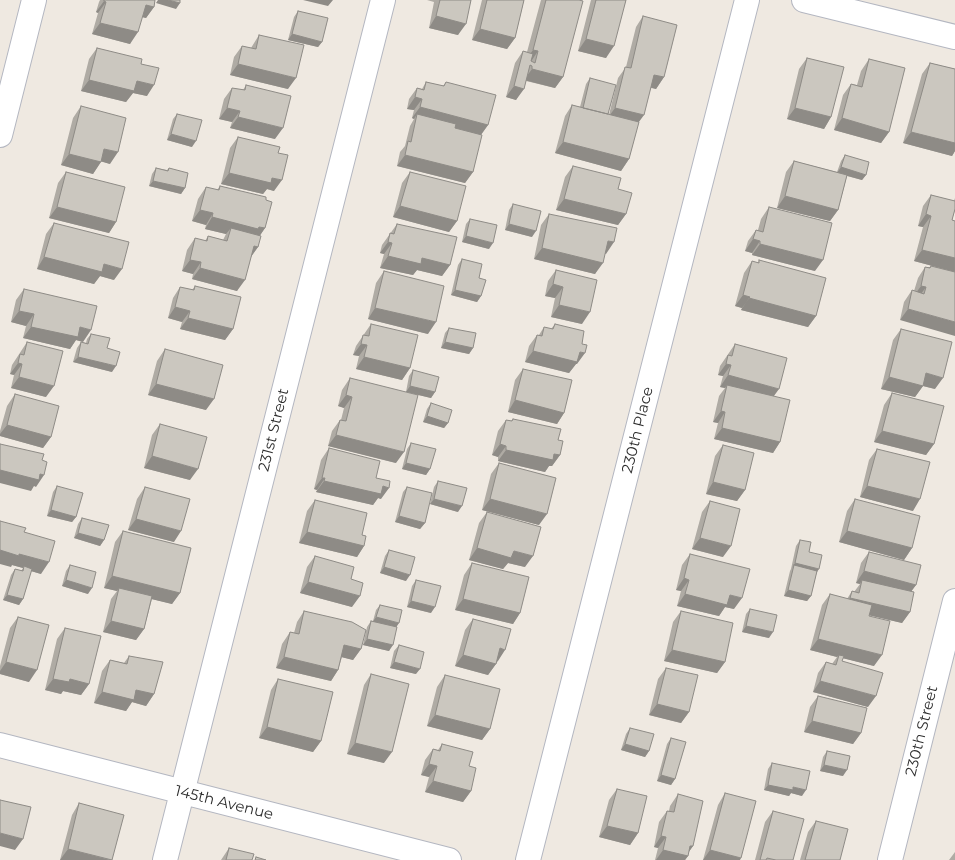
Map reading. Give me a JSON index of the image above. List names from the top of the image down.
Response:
{
  "streets": {
    "street": [
      "231st Street",
      "230th Place",
      "230th Street",
      "145th Avenue"
    ]
  },
  "crossings": [
    ["231st Street", "145th Avenue"]
  ]
}
